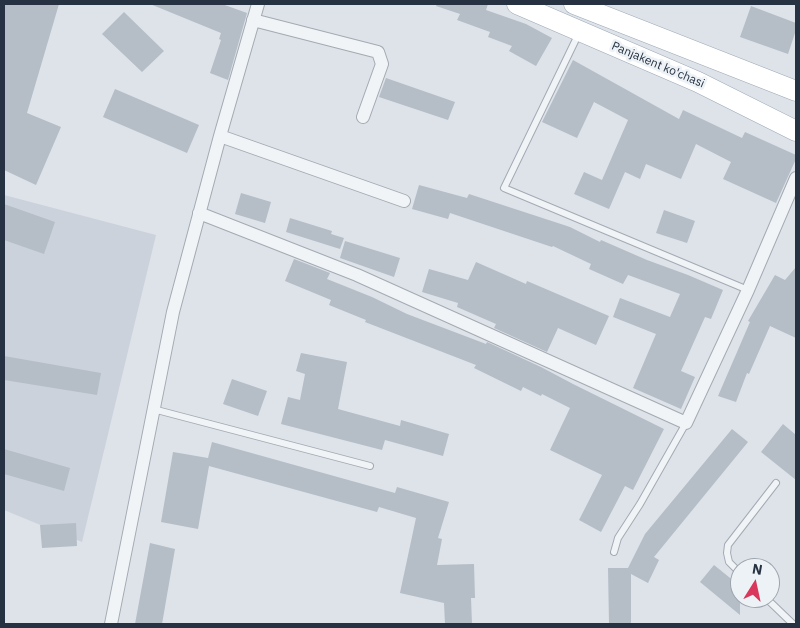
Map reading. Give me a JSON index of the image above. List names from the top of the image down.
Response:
{
  "streets": {
    "main road": ["Panjakent ko'chasi"]
  },
  "north": "top"
}
